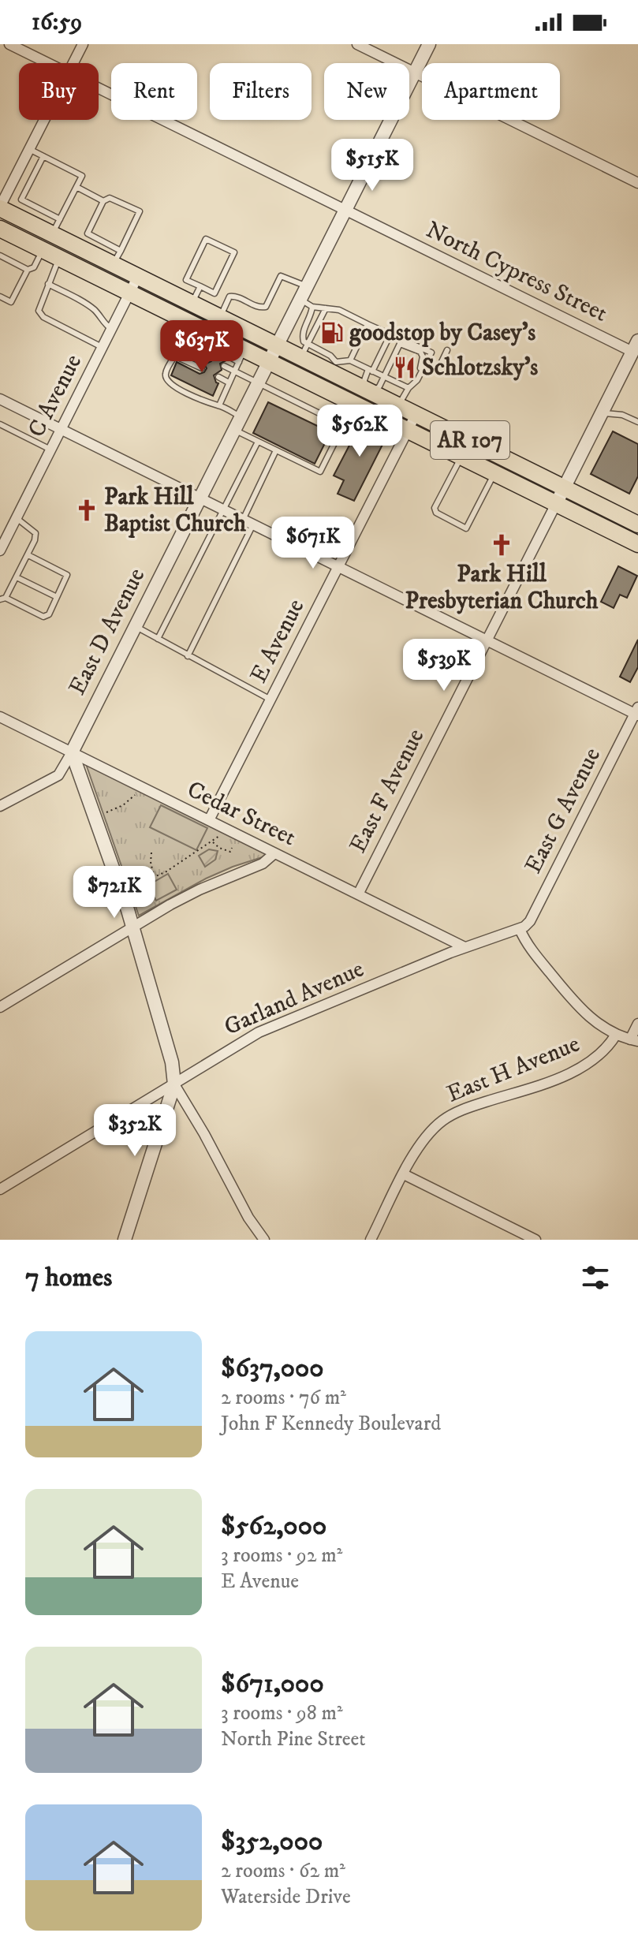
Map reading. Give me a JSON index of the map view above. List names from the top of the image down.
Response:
{
  "streets": {
    "main road": ["AR 107"],
    "street": [
      "North Cypress Street",
      "C Avenue",
      "East D Avenue",
      "E Avenue",
      "East F Avenue",
      "East G Avenue",
      "Cedar Street",
      "Garland Avenue",
      "East H Avenue"
    ]
  },
  "crossings": [
    ["North Cypress Street", "East D Avenue"],
    ["C Avenue", "AR 107"],
    ["AR 107", "East D Avenue"],
    ["AR 107", "E Avenue"],
    ["AR 107", "East F Avenue"],
    ["East D Avenue", "Cedar Street"],
    ["E Avenue", "Cedar Street"],
    ["East F Avenue", "Cedar Street"],
    ["East G Avenue", "Garland Avenue"],
    ["Cedar Street", "Garland Avenue"]
  ],
  "places": {
    "fuel station": ["goodstop by Casey's"],
    "restaurant": ["Schlotzsky's"],
    "church": ["Park Hill Baptist Church", "Park Hill Presbyterian Church"]
  },
  "page": {
    "status": "16:59",
    "chip": [
      "Buy",
      "Rent",
      "Filters",
      "New",
      "Apartment"
    ],
    "price": [
      "$515K",
      "$637K",
      "$562K",
      "$671K",
      "$539K",
      "$721K",
      "$352K"
    ],
    "heading": "7 homes",
    "list": [
      {
        "name": "$637,000",
        "note": "2 rooms · 76 m² · John F Kennedy Boulevard"
      },
      {
        "name": "$562,000",
        "note": "3 rooms · 92 m² · E Avenue"
      },
      {
        "name": "$671,000",
        "note": "3 rooms · 98 m² · North Pine Street"
      },
      {
        "name": "$352,000",
        "note": "2 rooms · 62 m² · Waterside Drive"
      }
    ]
  }
}
